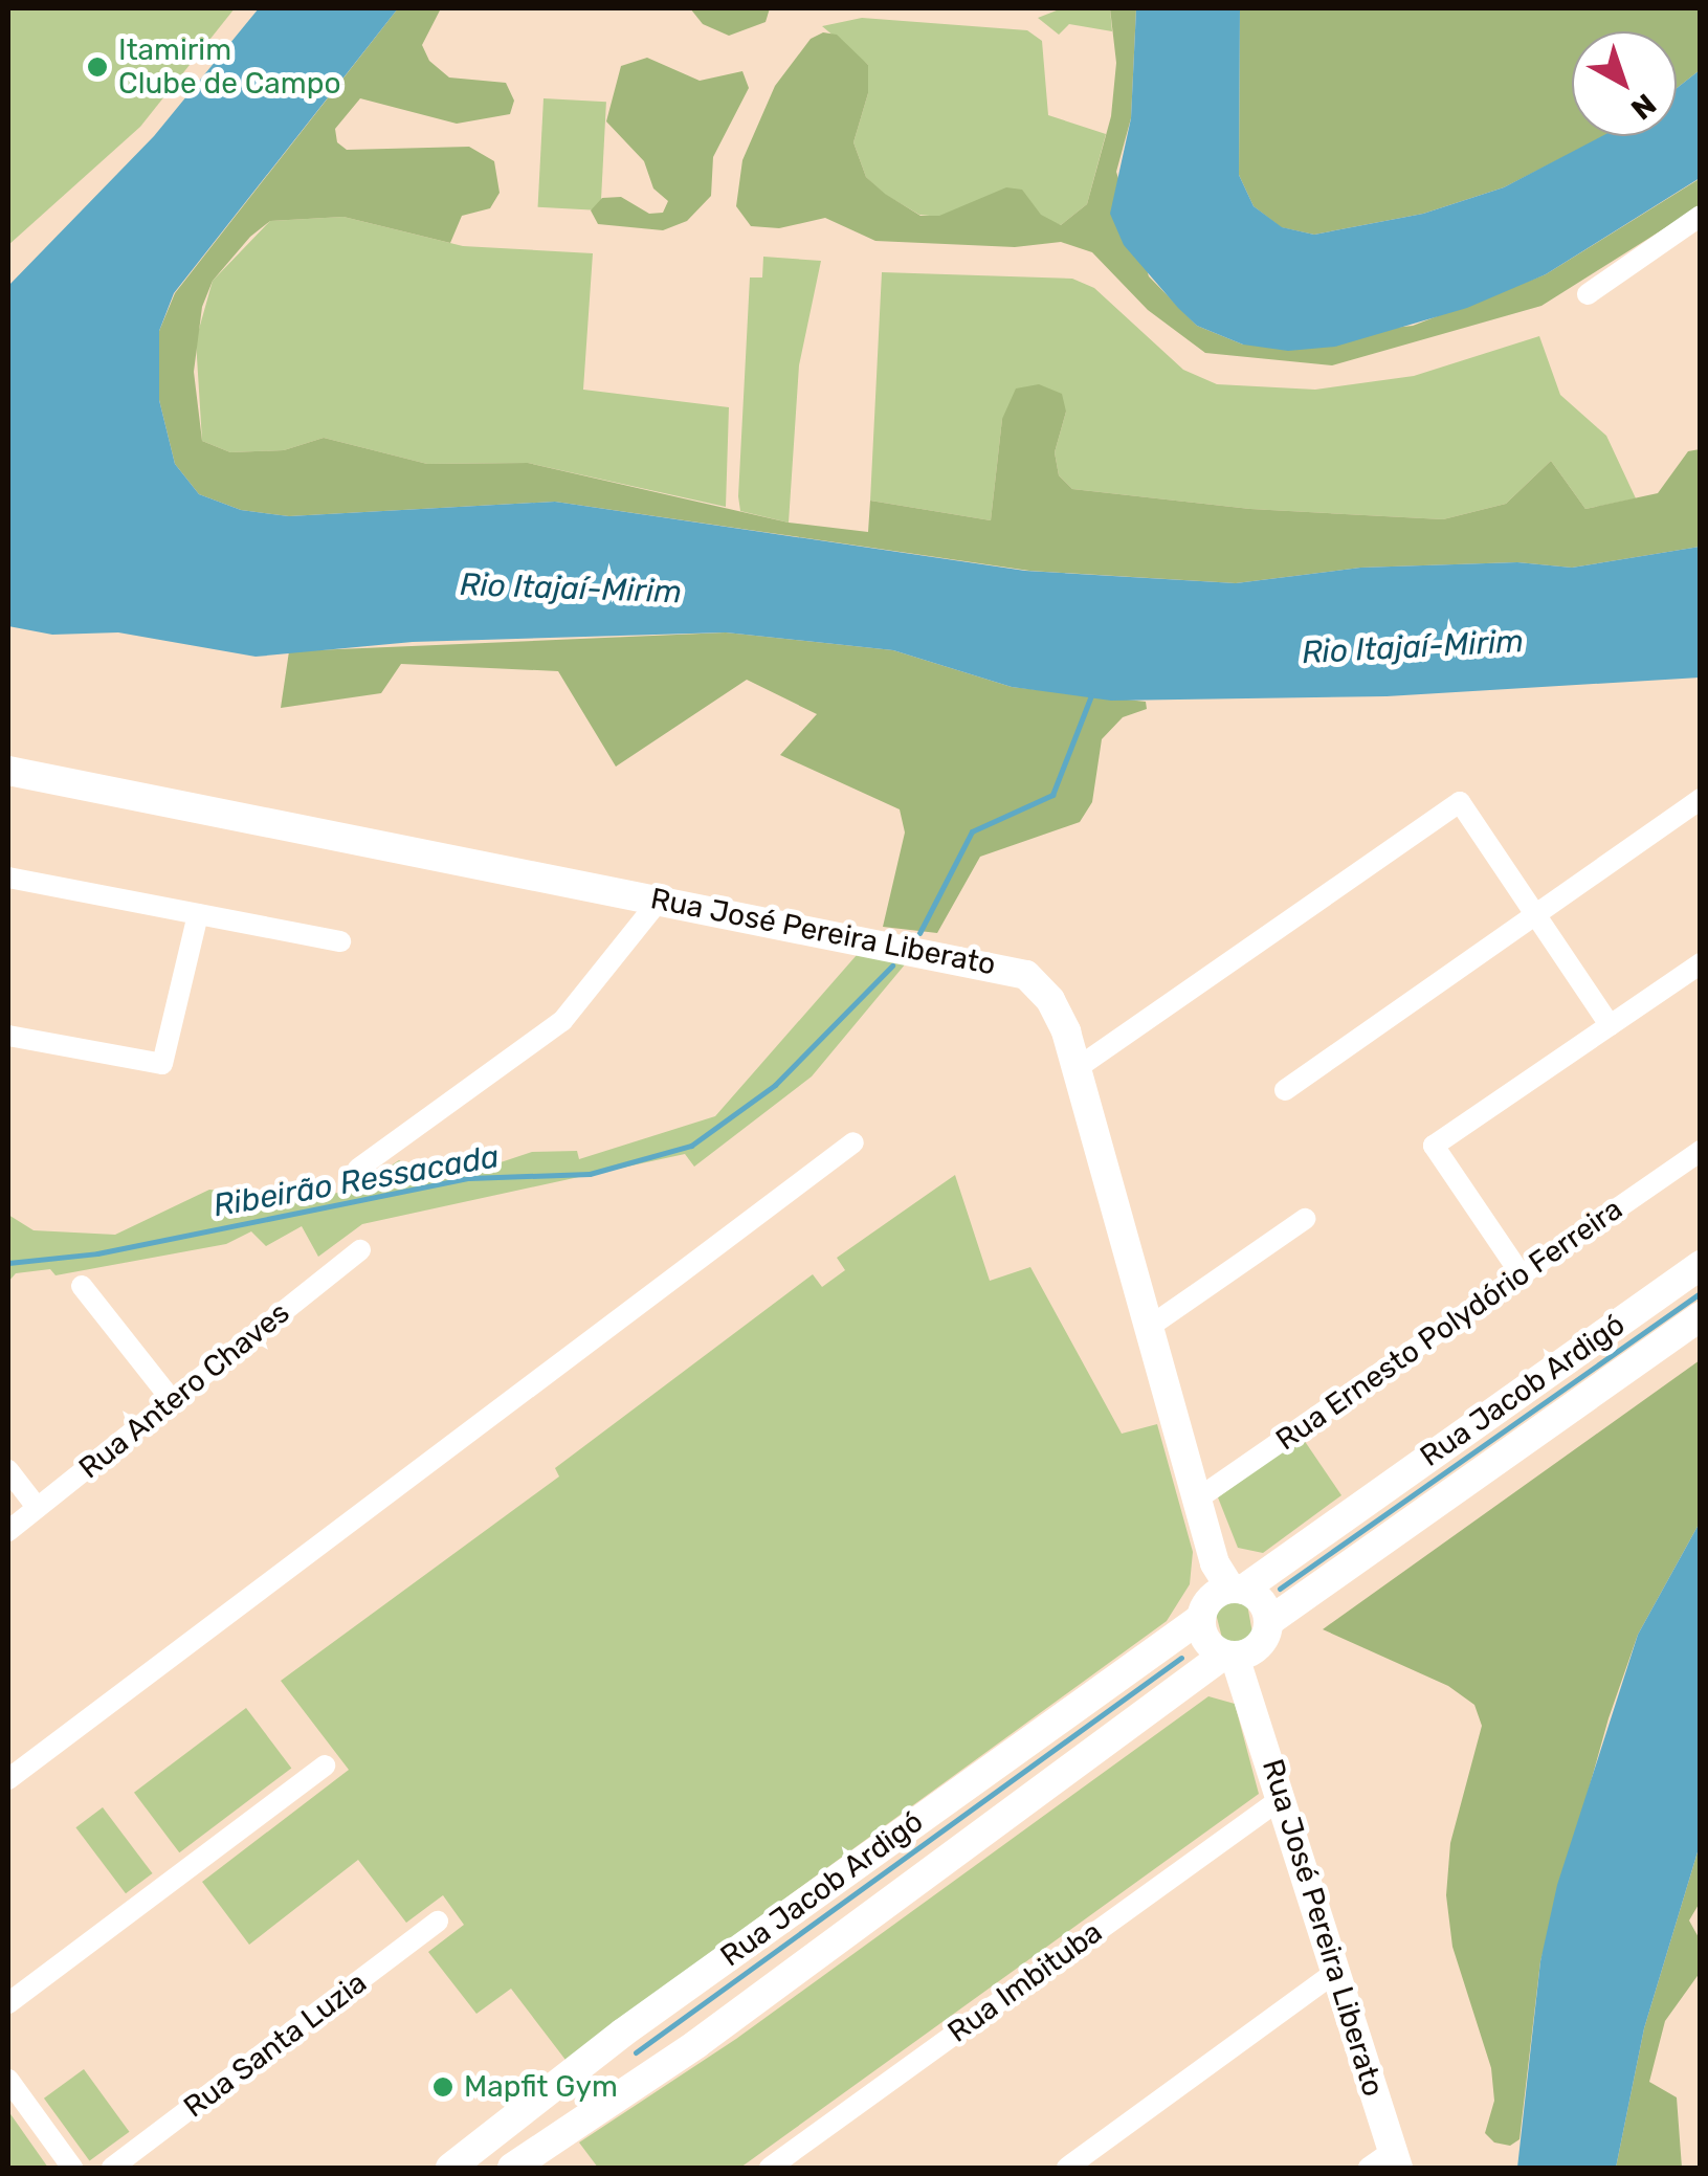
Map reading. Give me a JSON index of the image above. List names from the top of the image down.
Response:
{
  "streets": {
    "main road": ["Rua José Pereira Liberato", "Rua Jacob Ardigó"],
    "street": [
      "Rua Ernesto Polydório Ferreira",
      "Rua Antero Chaves",
      "Rua Imbituba",
      "Rua Santa Luzia"
    ]
  },
  "crossings": [
    ["Rua José Pereira Liberato", "Rua Ernesto Polydório Ferreira"],
    ["Rua José Pereira Liberato", "Rua Jacob Ardigó"],
    ["Rua José Pereira Liberato", "Rua Imbituba"]
  ],
  "water": ["Rio Itajaí-Mirim", "Ribeirão Ressacada"],
  "places": ["Itamirim Clube de Campo", "Mapfit Gym"],
  "north": "bottom right"
}
